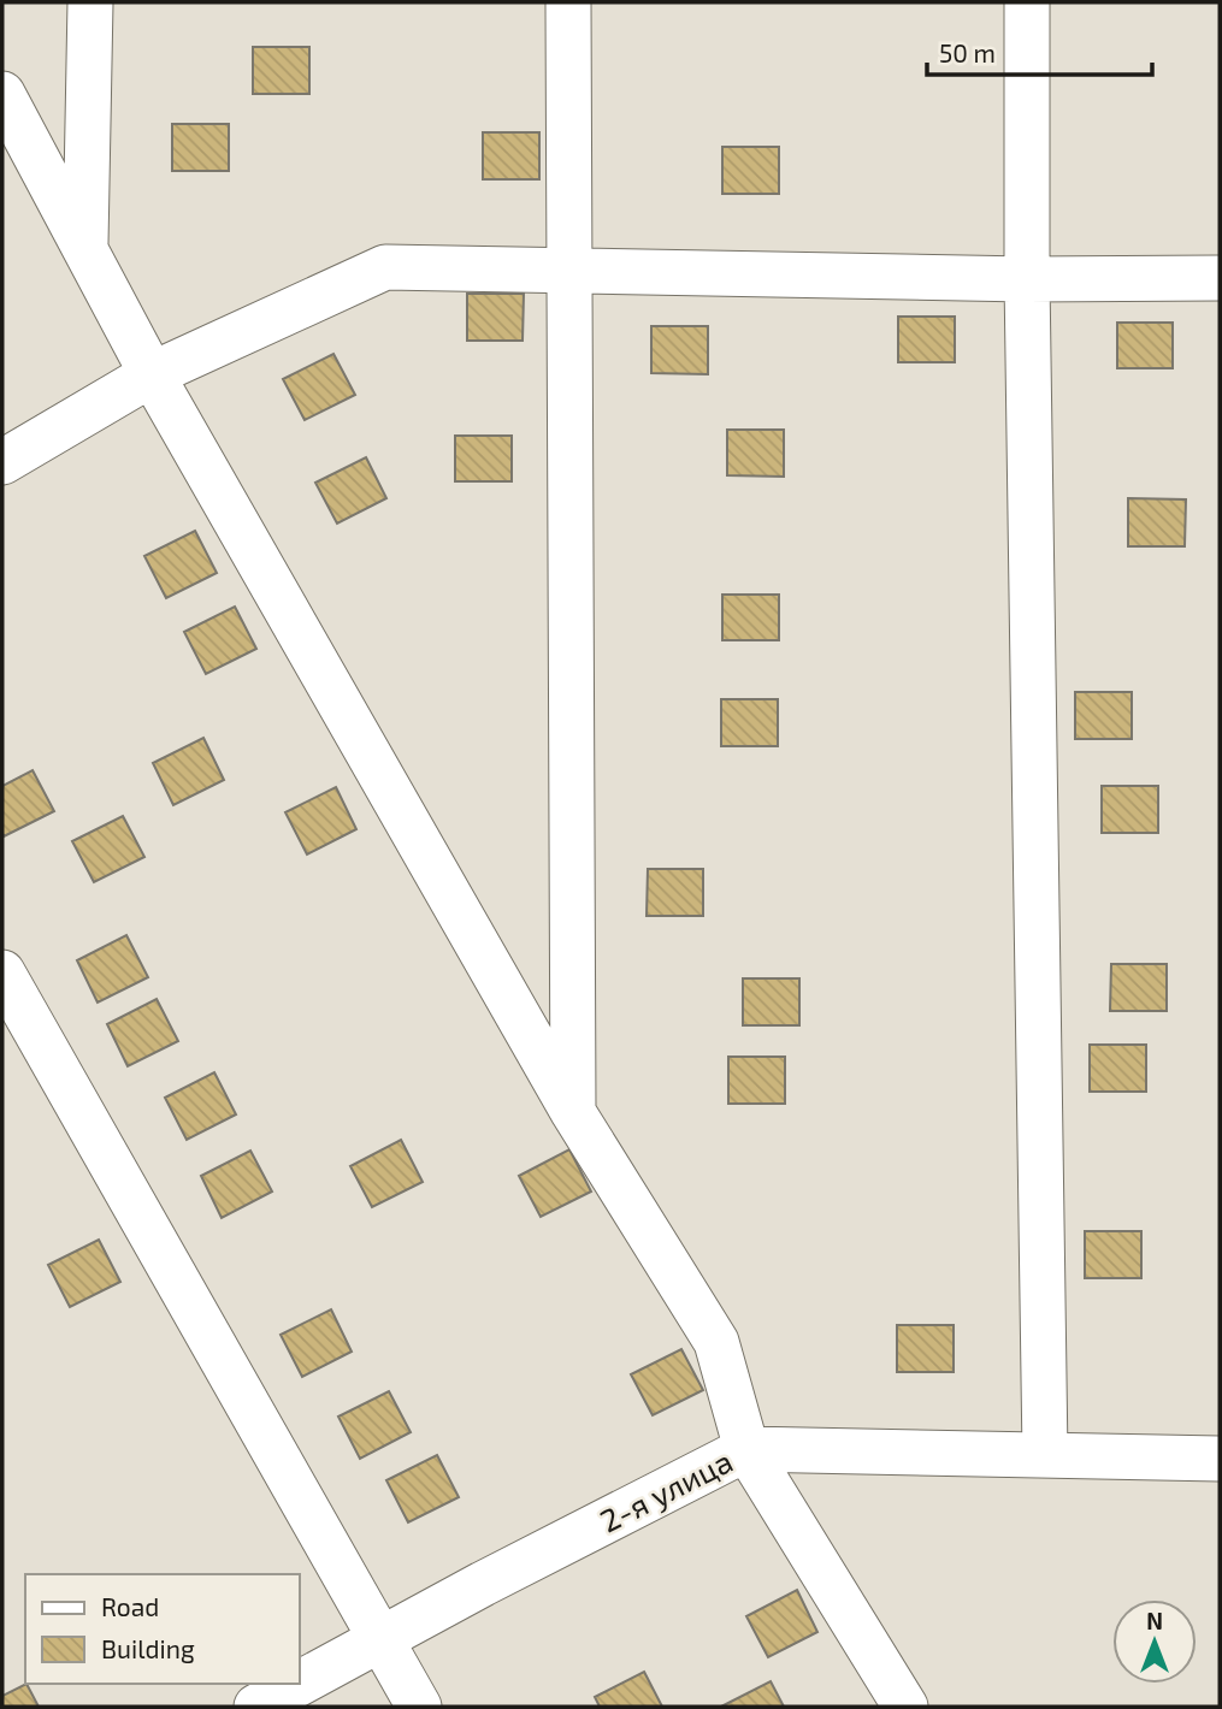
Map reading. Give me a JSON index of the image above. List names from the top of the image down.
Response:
{
  "streets": {
    "street": ["2-я улица"]
  },
  "legend": ["Road", "Building"],
  "scale_bar": "50 m",
  "north": "top"
}
